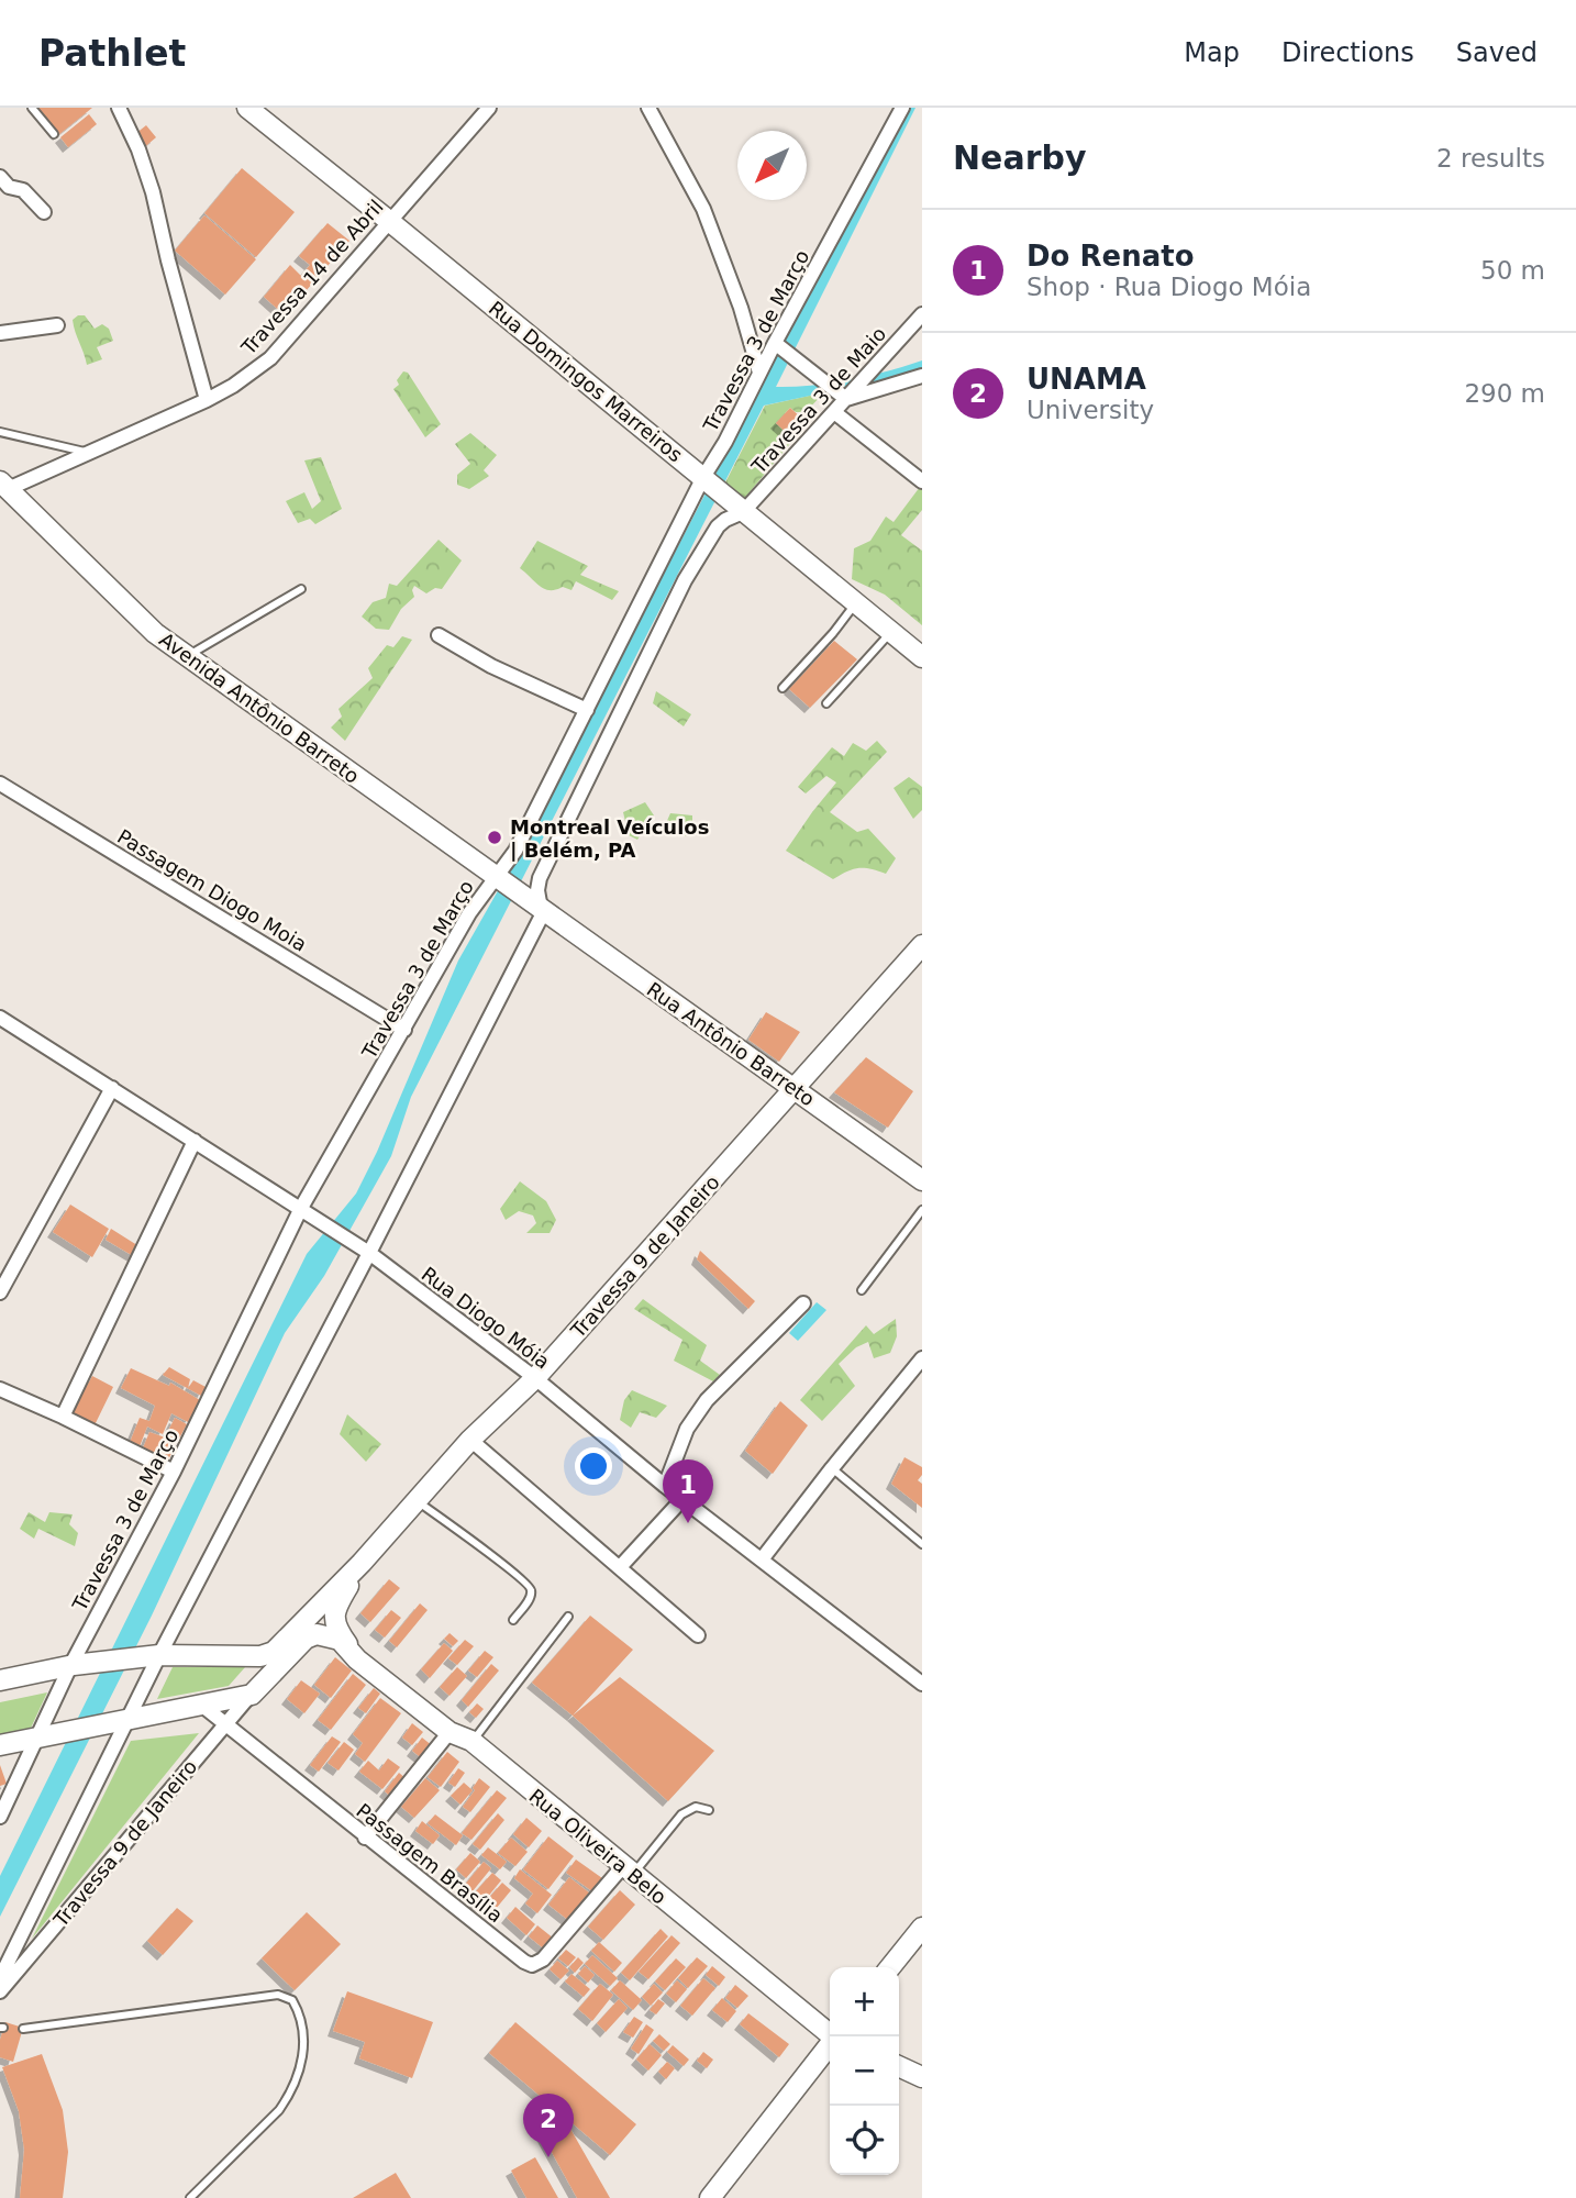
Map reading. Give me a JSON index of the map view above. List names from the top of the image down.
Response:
{
  "streets": {
    "main road": [
      "Rua Domingos Marreiros",
      "Avenida Antônio Barreto",
      "Rua Antônio Barreto",
      "Travessa 9 de Janeiro",
      "Rua Oliveira Belo"
    ],
    "street": [
      "Travessa 14 de Abril",
      "Travessa 3 de Março",
      "Travessa 3 de Maio",
      "Passagem Diogo Moia",
      "Rua Diogo Móia",
      "Passagem Brasília"
    ]
  },
  "crossings": [
    ["Travessa 14 de Abril", "Rua Domingos Marreiros"],
    ["Travessa 14 de Abril", "Avenida Antônio Barreto"],
    ["Travessa 3 de Março", "Rua Domingos Marreiros"],
    ["Travessa 3 de Março", "Avenida Antônio Barreto"],
    ["Travessa 3 de Março", "Passagem Diogo Moia"],
    ["Travessa 3 de Março", "Rua Diogo Móia"],
    ["Rua Domingos Marreiros", "Travessa 3 de Maio"],
    ["Avenida Antônio Barreto", "Rua Antônio Barreto"],
    ["Rua Antônio Barreto", "Travessa 9 de Janeiro"],
    ["Travessa 9 de Janeiro", "Rua Diogo Móia"],
    ["Travessa 9 de Janeiro", "Rua Oliveira Belo"],
    ["Travessa 9 de Janeiro", "Passagem Brasília"],
    ["Rua Oliveira Belo", "Passagem Brasília"]
  ],
  "places": ["Montreal Veículos | Belém, PA"],
  "north": "bottom left",
  "page": {
    "header": "Pathlet",
    "nav": ["Map", "Directions", "Saved"],
    "heading": ["Nearby", "2 results"],
    "list": [
      {
        "mark": "1",
        "name": "Do Renato",
        "note": "Shop · Rua Diogo Móia",
        "value": "50 m"
      },
      {
        "mark": "2",
        "name": "UNAMA",
        "note": "University",
        "value": "290 m"
      }
    ],
    "pins": ["1", "2"],
    "map_buttons": ["+", "−"]
  }
}
